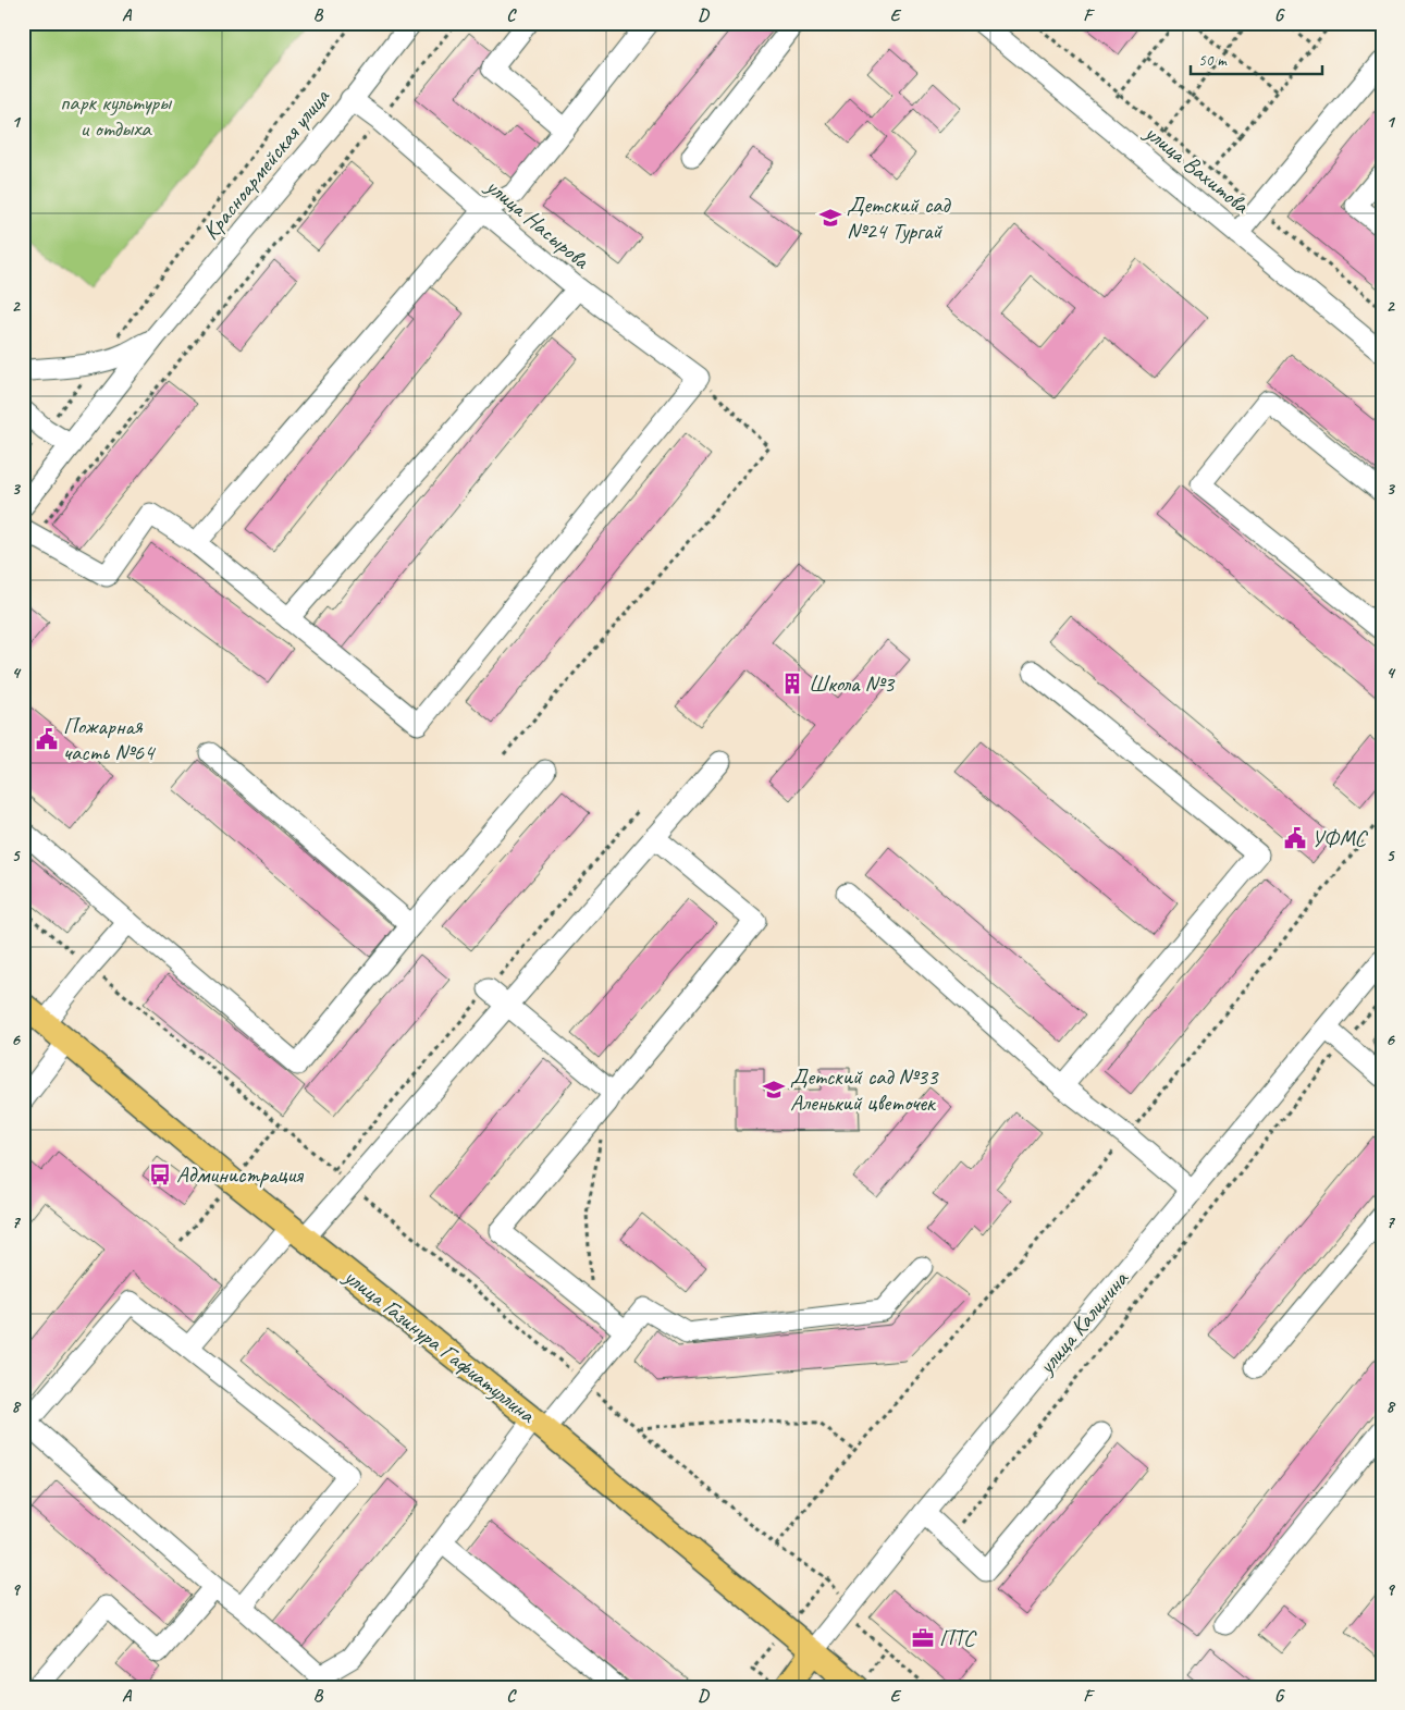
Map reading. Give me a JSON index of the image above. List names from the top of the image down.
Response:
{
  "streets": {
    "main road": ["улица Калинина", "улица Газинура Гафиатуллина"],
    "street": ["Красноармейская улица", "улица Вахитова", "улица Насырова"]
  },
  "crossings": [
    ["Красноармейская улица", "улица Насырова"],
    ["улица Калинина", "улица Газинура Гафиатуллина"]
  ],
  "parks": ["парк культуры и отдыха"],
  "places": {
    "school or university": ["Детский сад №24 Тургай", "Детский сад №33 Аленький цветочек"],
    "building": ["Школа №3"],
    "public building": ["Пожарная часть №64", "УФМС"],
    "bus stop": ["Администрация"],
    "office": ["ПТС"]
  },
  "scale_bar": "50 m",
  "grid": {
    "columns": [
      "A",
      "B",
      "C",
      "D",
      "E",
      "F",
      "G"
    ],
    "rows": [
      "1",
      "2",
      "3",
      "4",
      "5",
      "6",
      "7",
      "8",
      "9"
    ]
  }
}
